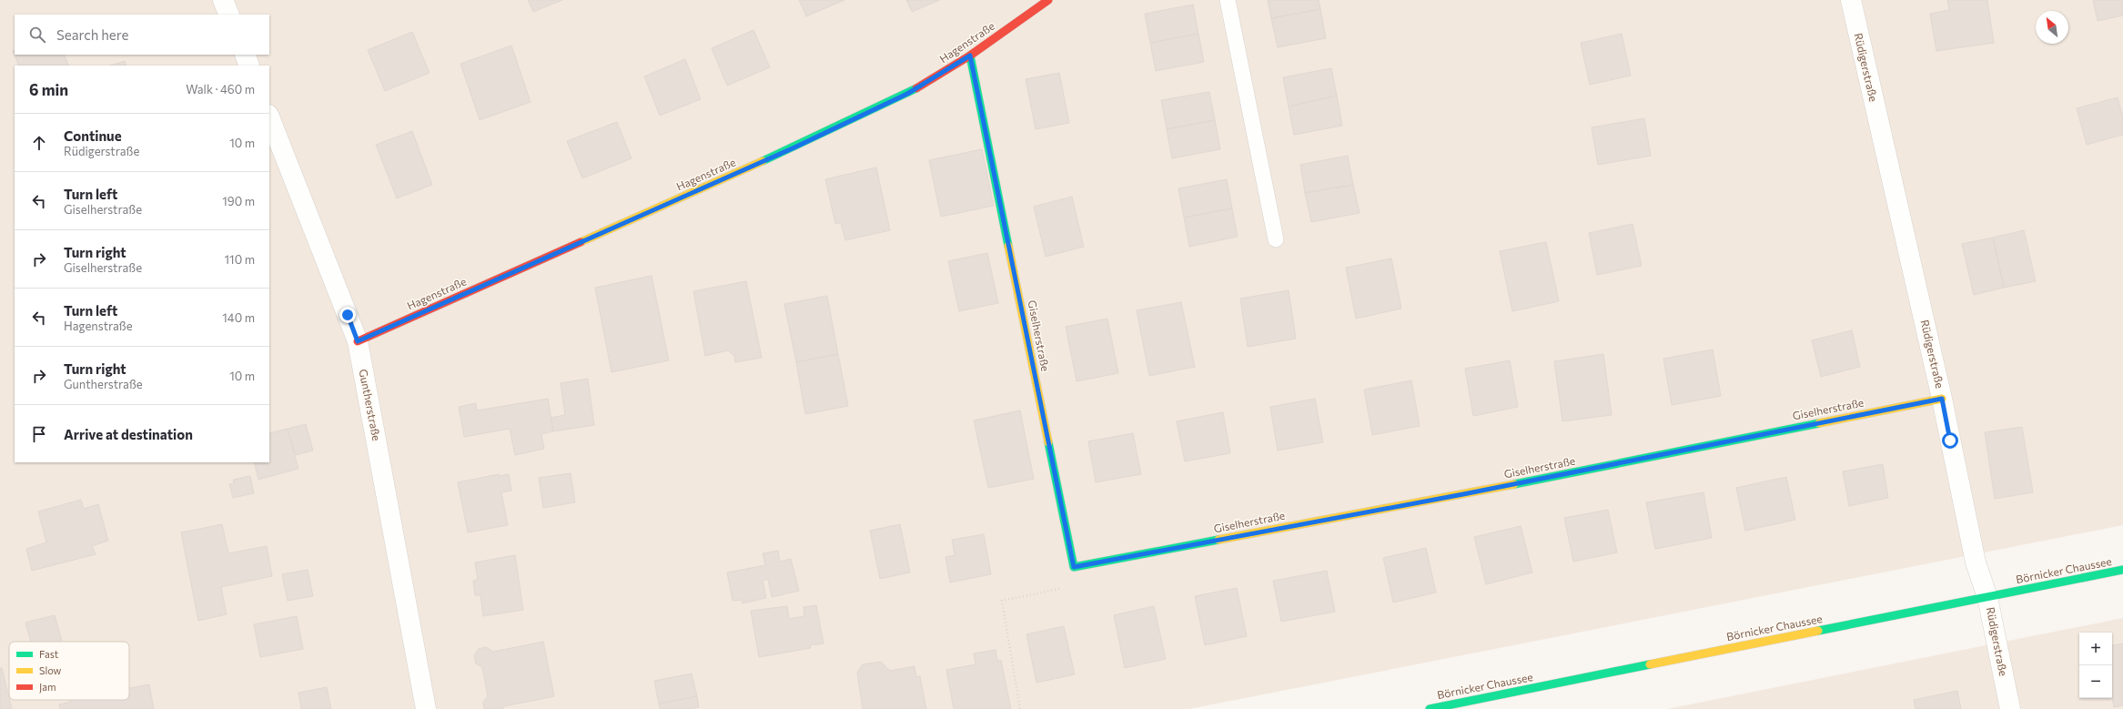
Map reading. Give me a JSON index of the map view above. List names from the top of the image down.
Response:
{
  "streets": {
    "street": [
      "Hagenstraße",
      "Rüdigerstraße",
      "Giselherstraße",
      "Guntherstraße",
      "Börnicker Chaussee"
    ]
  },
  "crossings": [
    ["Hagenstraße", "Giselherstraße"],
    ["Hagenstraße", "Guntherstraße"],
    ["Rüdigerstraße", "Giselherstraße"],
    ["Rüdigerstraße", "Börnicker Chaussee"]
  ],
  "legend": ["Fast", "Slow", "Jam"],
  "north": "top left",
  "page": {
    "search": "Search here",
    "heading": ["6 min", "Walk · 460 m"],
    "list": [
      ["Continue", "Rüdigerstraße", "10 m"],
      ["Turn left", "Giselherstraße", "190 m"],
      ["Turn right", "Giselherstraße", "110 m"],
      ["Turn left", "Hagenstraße", "140 m"],
      ["Turn right", "Guntherstraße", "10 m"],
      "Arrive at destination"
    ],
    "map_buttons": ["+", "−"]
  }
}
